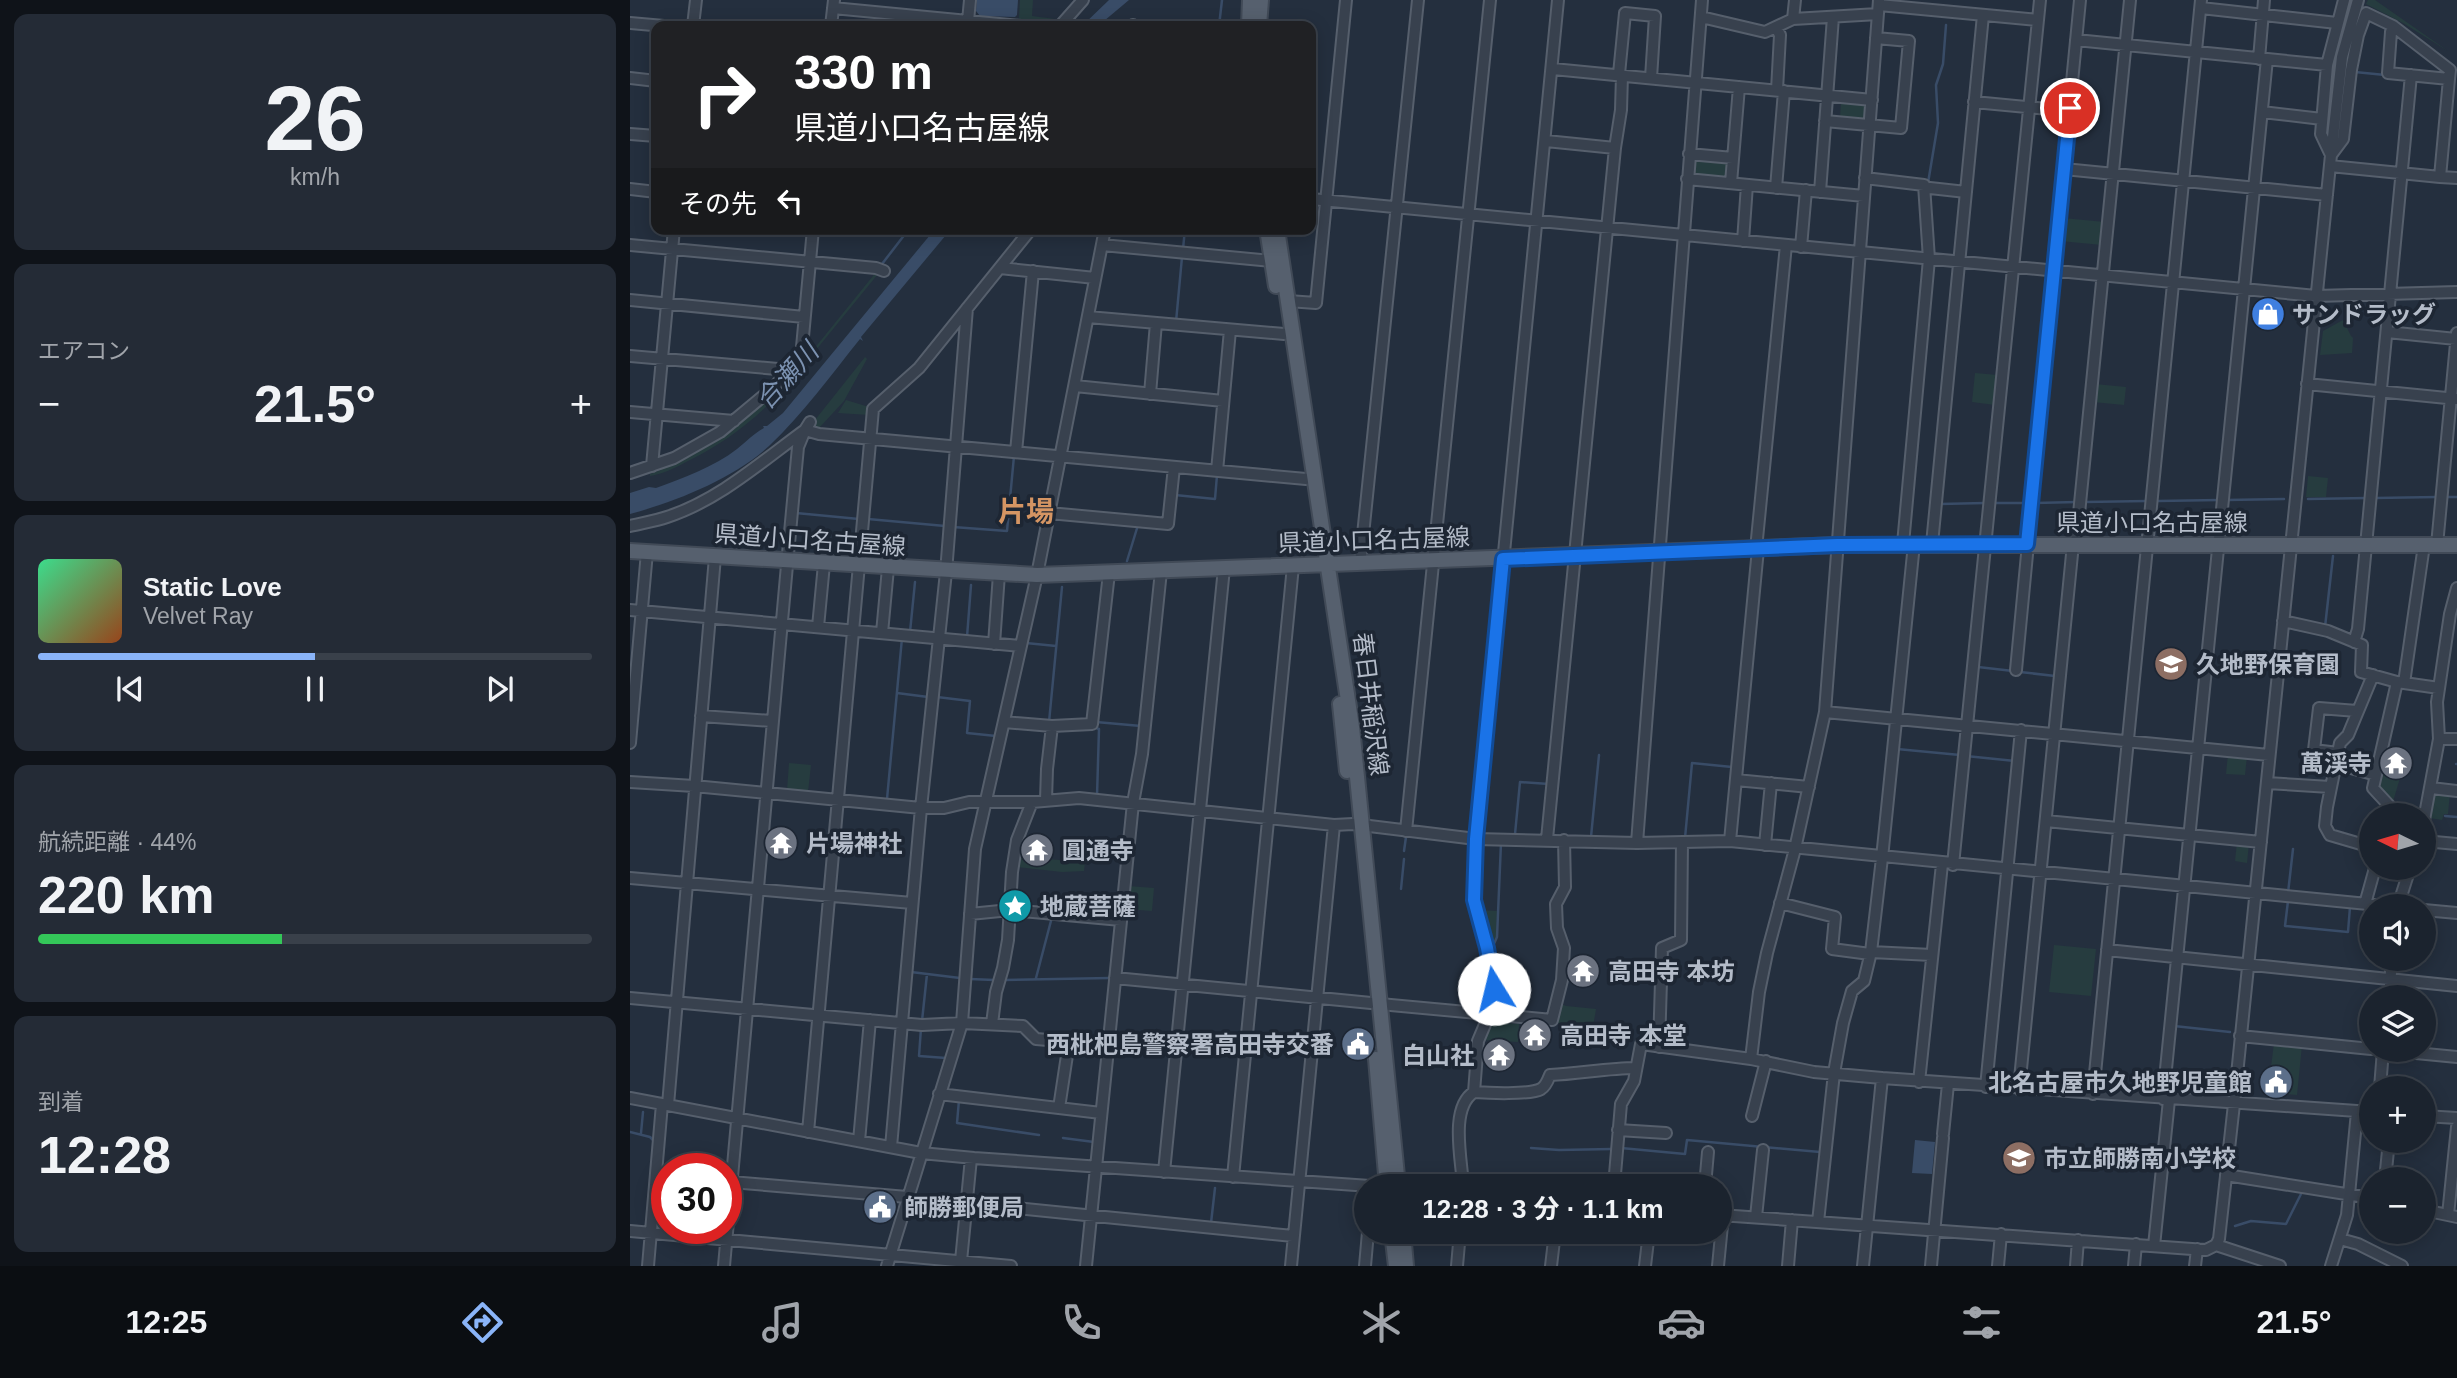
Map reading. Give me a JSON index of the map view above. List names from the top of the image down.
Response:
{
  "streets": {
    "main road": ["県道小口名古屋線", "春日井稲沢線"]
  },
  "crossings": [
    ["県道小口名古屋線", "春日井稲沢線"]
  ],
  "districts": ["片場"],
  "water": ["合瀬川"],
  "places": {
    "shop": ["サンドラッグ"],
    "school or university": ["久地野保育園", "市立師勝南小学校"],
    "temple": [
      "萬渓寺",
      "片場神社",
      "圓通寺",
      "高田寺 本坊",
      "高田寺 本堂",
      "白山社"
    ],
    "place": ["地蔵菩薩"],
    "public building": ["西枇杷島警察署高田寺交番", "北名古屋市久地野児童館", "師勝郵便局"]
  },
  "north": "left",
  "page": {
    "tile": [
      ["26", "km/h"],
      "エアコン",
      ["航続距離 · 44%", "220 km"],
      ["到着", "12:28"]
    ],
    "turn": ["330 m", "県道小口名古屋線"],
    "then": "その先",
    "heat": ["−", "21.5°", "+"],
    "song": ["Static Love", "Velvet Ray"],
    "map_buttons": ["+", "−"],
    "limit": "30",
    "trip": "12:28 · 3 分 · 1.1 km",
    "tabs": ["12:25", "21.5°"]
  }
}
